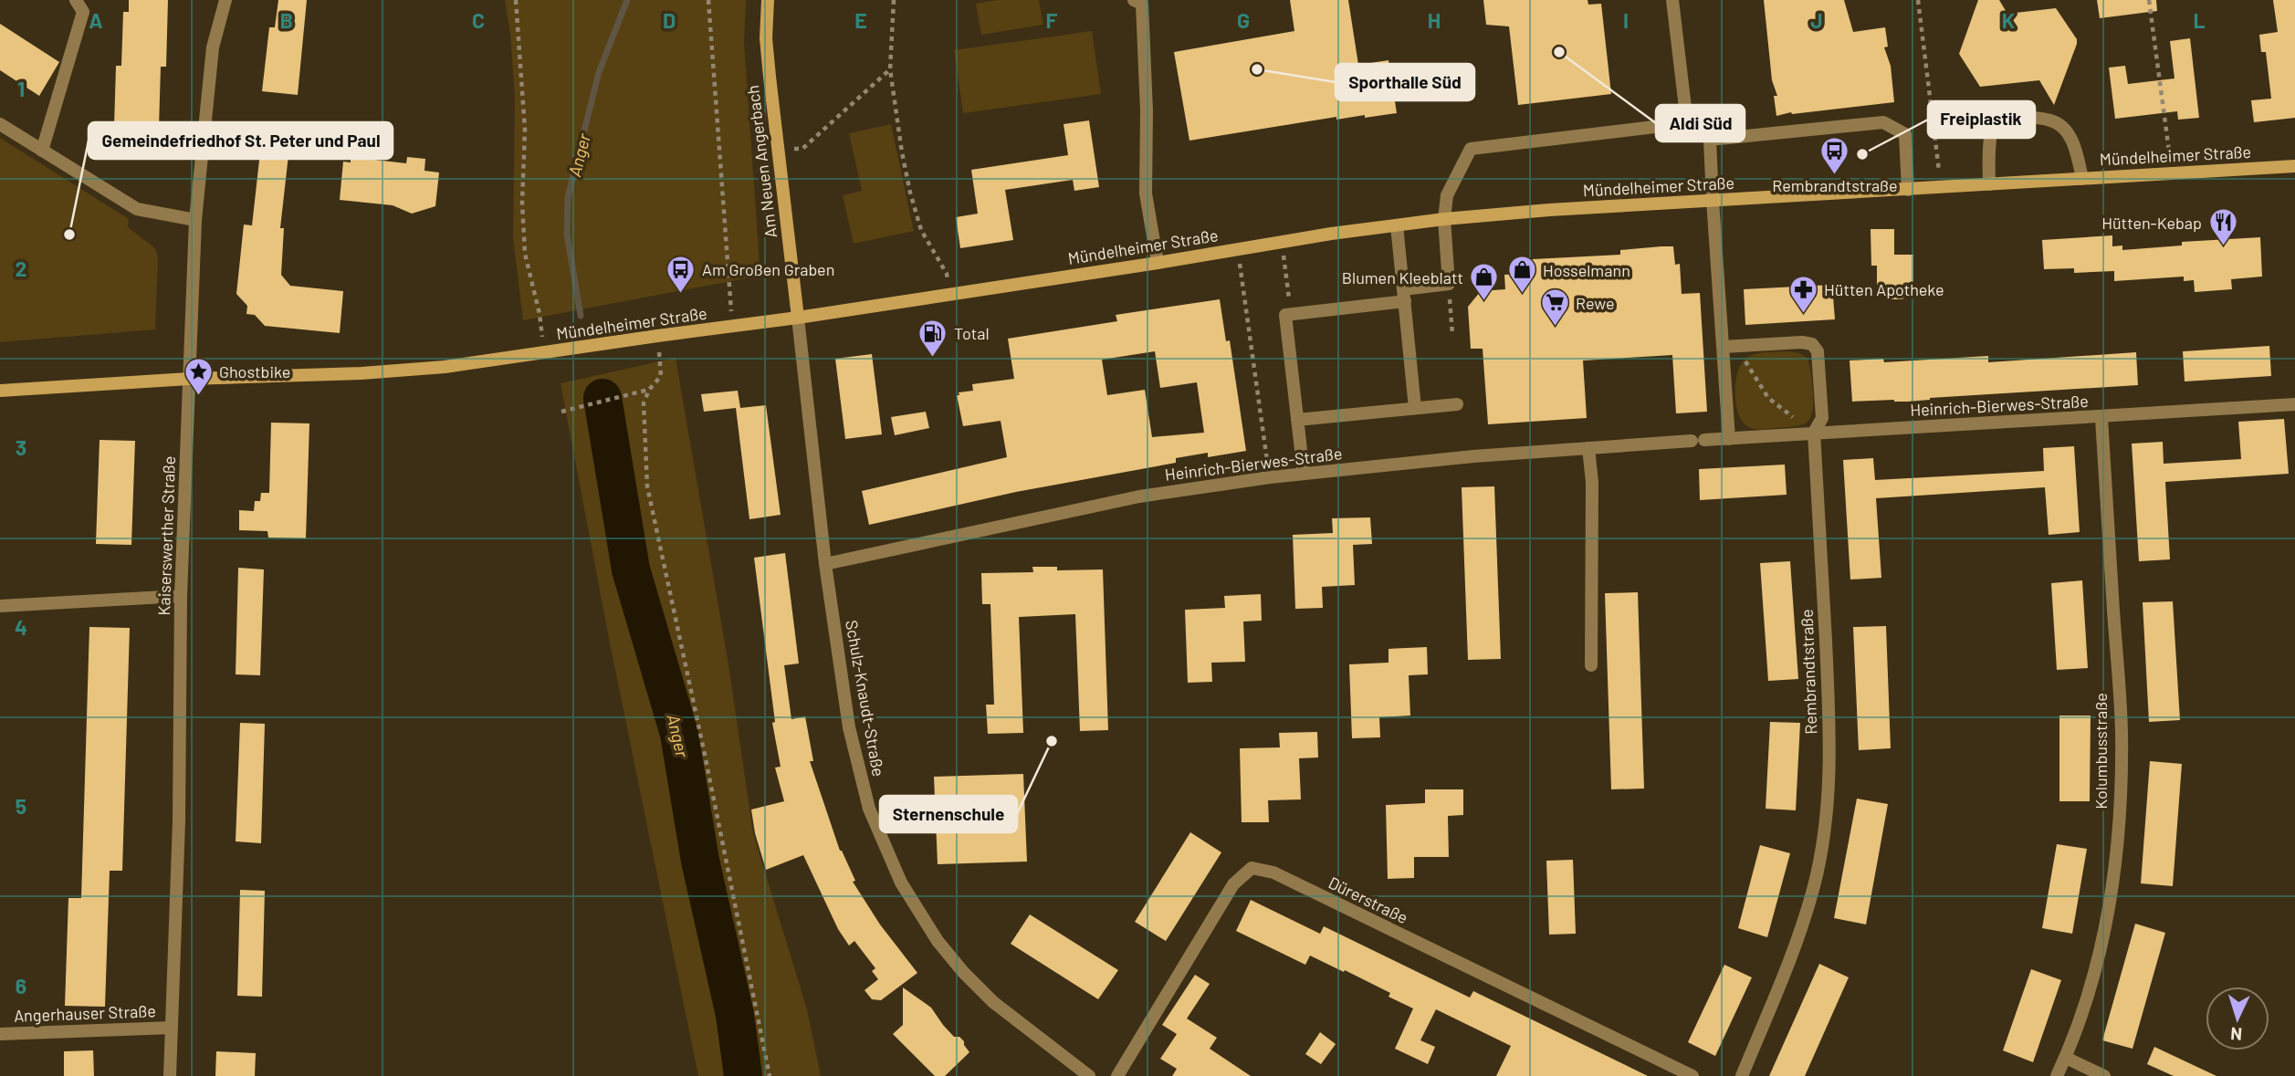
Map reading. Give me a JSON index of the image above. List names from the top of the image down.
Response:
{
  "streets": {
    "main road": ["Mündelheimer Straße", "Am Neuen Angerbach"],
    "street": [
      "Heinrich-Bierwes-Straße",
      "Kaiserswerther Straße",
      "Rembrandtstraße",
      "Schulz-Knaudt-Straße",
      "Kolumbusstraße",
      "Dürerstraße",
      "Angerhauser Straße"
    ]
  },
  "crossings": [
    ["Mündelheimer Straße", "Am Neuen Angerbach"],
    ["Mündelheimer Straße", "Kaiserswerther Straße"],
    ["Mündelheimer Straße", "Schulz-Knaudt-Straße"],
    ["Am Neuen Angerbach", "Schulz-Knaudt-Straße"],
    ["Heinrich-Bierwes-Straße", "Rembrandtstraße"],
    ["Heinrich-Bierwes-Straße", "Schulz-Knaudt-Straße"],
    ["Heinrich-Bierwes-Straße", "Kolumbusstraße"],
    ["Kaiserswerther Straße", "Angerhauser Straße"]
  ],
  "water": ["Anger"],
  "places": {
    "other": [
      "Aldi Süd",
      "Sporthalle Süd",
      "Freiplastik",
      "Gemeindefriedhof St. Peter und Paul",
      "Sternenschule"
    ],
    "bus stop": ["Rembrandtstraße", "Am Großen Graben"],
    "restaurant": ["Hütten-Kebap"],
    "shop": ["Hosselmann", "Blumen Kleeblatt"],
    "pharmacy": ["Hütten Apotheke"],
    "supermarket": ["Rewe"],
    "fuel station": ["Total"],
    "place": ["Ghostbike"]
  },
  "north": "bottom",
  "grid": {
    "columns": [
      "A",
      "B",
      "C",
      "D",
      "E",
      "F",
      "G",
      "H",
      "I",
      "J",
      "K",
      "L"
    ],
    "rows": [
      "1",
      "2",
      "3",
      "4",
      "5",
      "6"
    ]
  }
}
